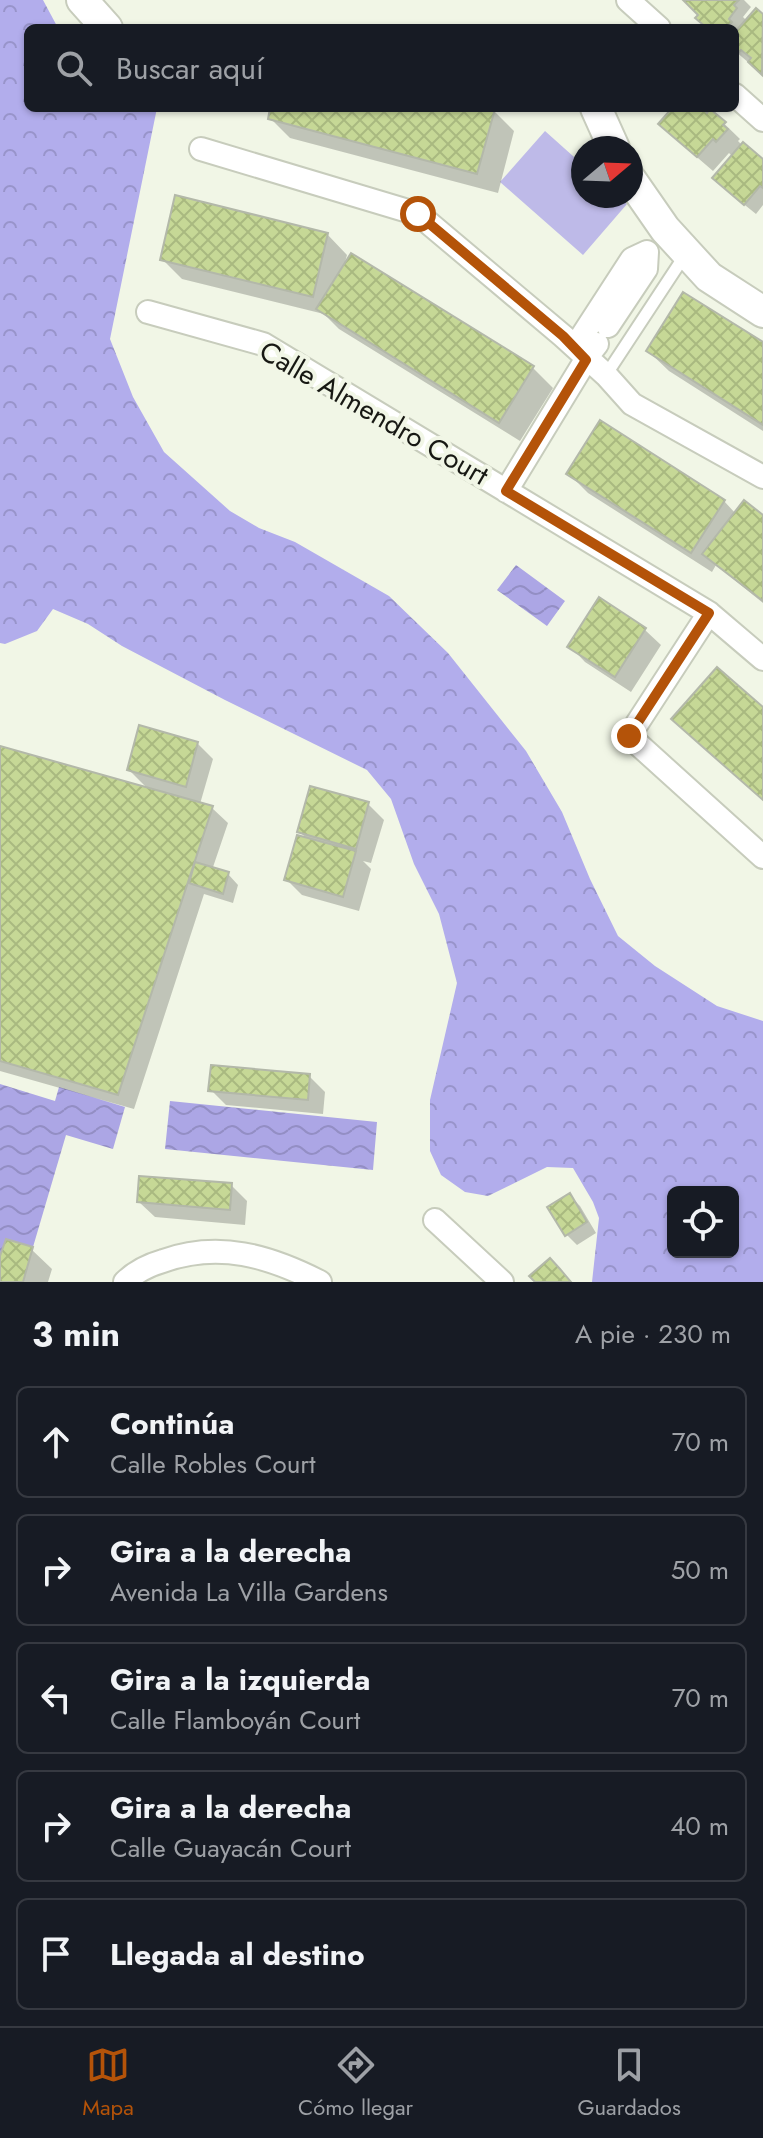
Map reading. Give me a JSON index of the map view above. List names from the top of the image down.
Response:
{
  "streets": {
    "street": ["Calle Almendro Court"]
  },
  "north": "right",
  "page": {
    "search": "Buscar aquí",
    "heading": ["3 min", "A pie · 230 m"],
    "list": [
      ["Continúa", "Calle Robles Court", "70 m"],
      ["Gira a la derecha", "Avenida La Villa Gardens", "50 m"],
      ["Gira a la izquierda", "Calle Flamboyán Court", "70 m"],
      ["Gira a la derecha", "Calle Guayacán Court", "40 m"],
      "Llegada al destino"
    ],
    "nav": ["Mapa", "Cómo llegar", "Guardados"]
  }
}
